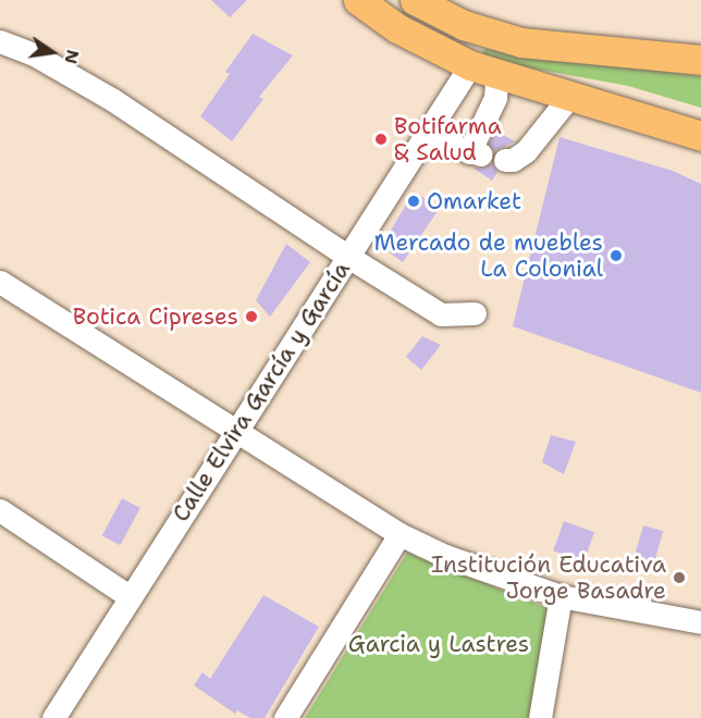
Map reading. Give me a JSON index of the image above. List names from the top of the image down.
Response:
{
  "streets": {
    "street": ["Calle Elvira García y García"]
  },
  "parks": ["Garcia y Lastres"],
  "places": [
    "Botifarma & Salud",
    "Omarket",
    "Mercado de muebles La Colonial",
    "Botica Cipreses",
    "Institución Educativa Jorge Basadre"
  ],
  "north": "right"
}
